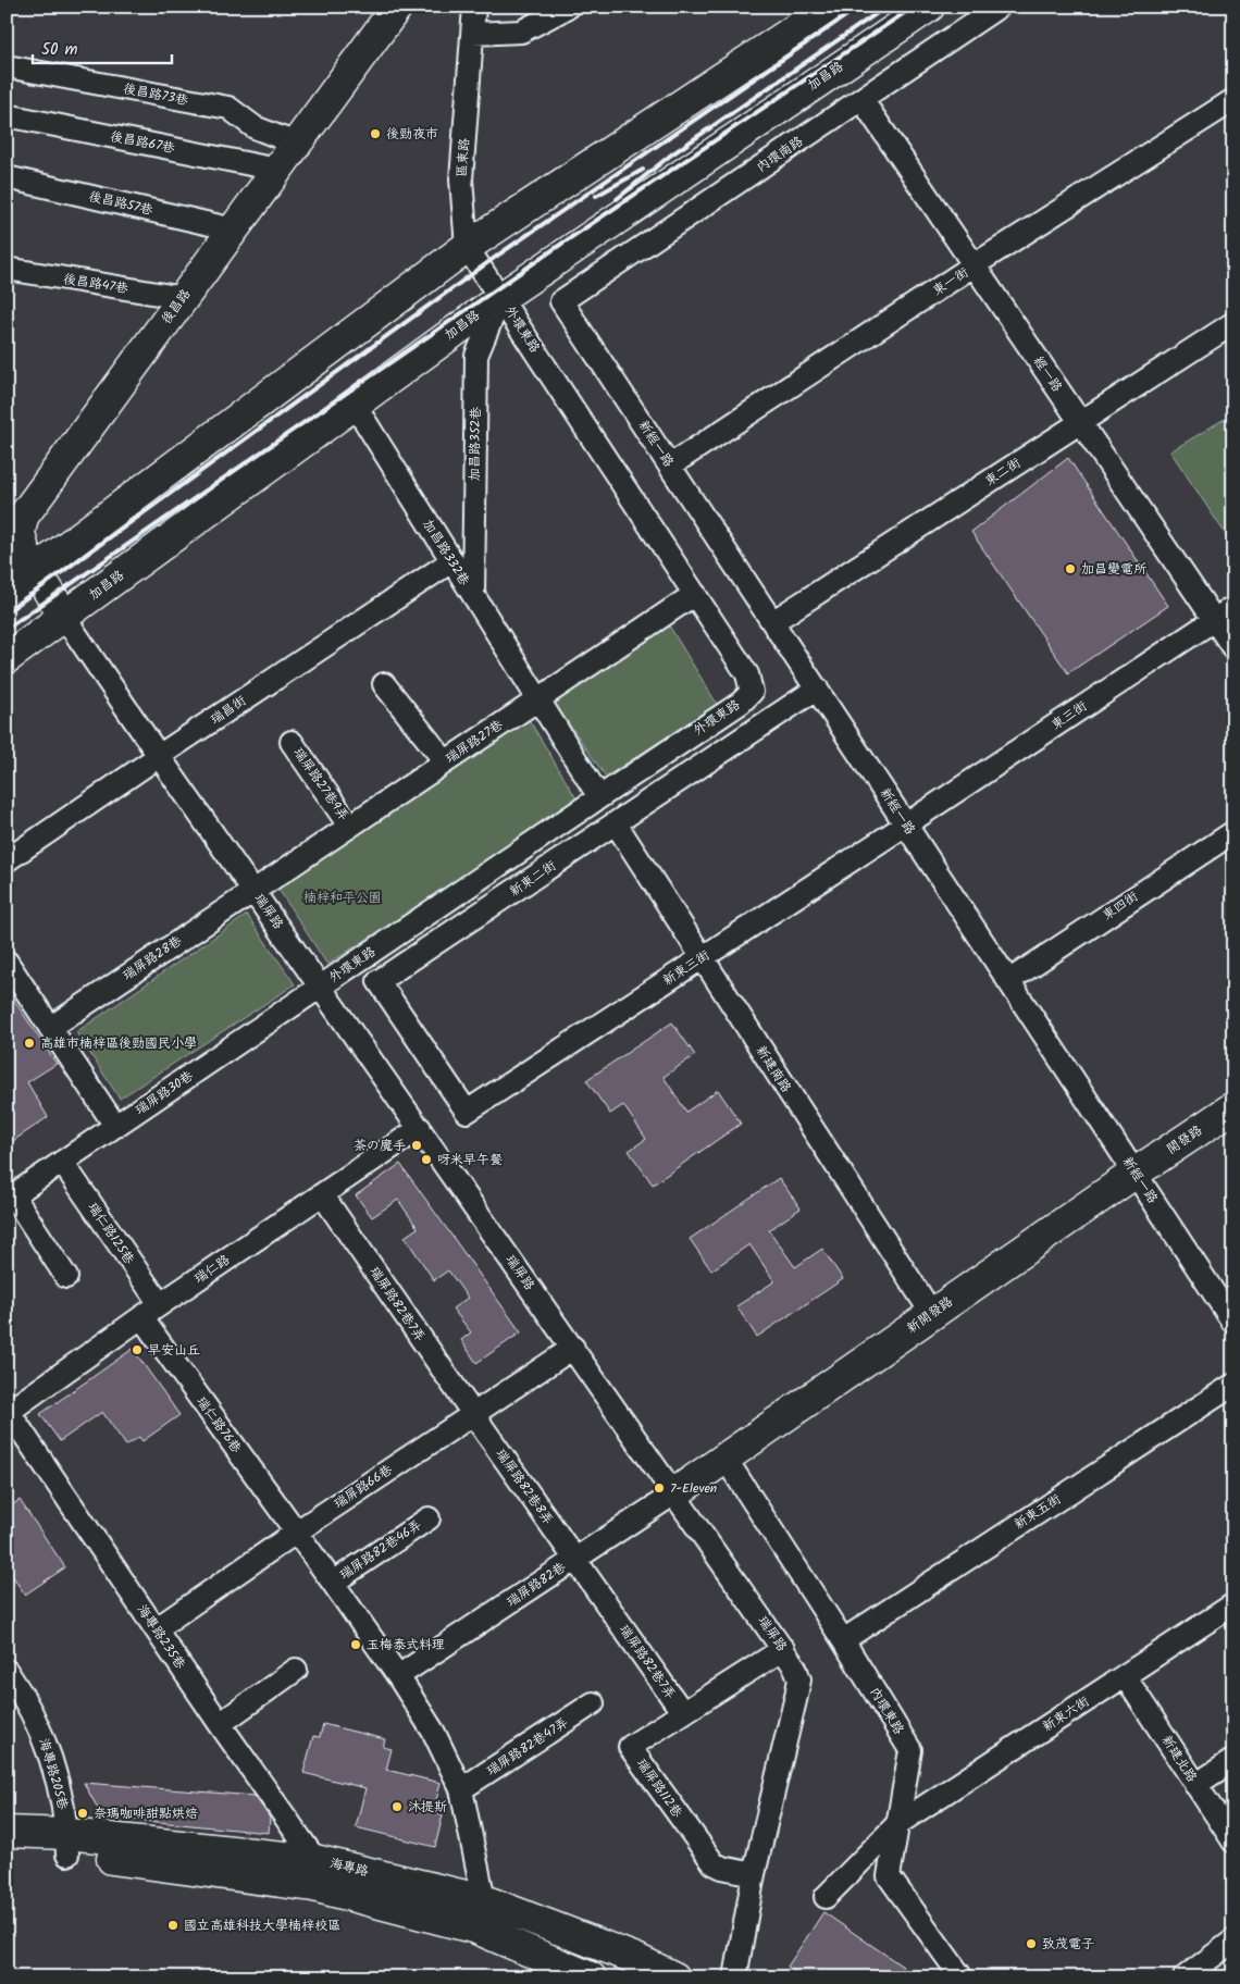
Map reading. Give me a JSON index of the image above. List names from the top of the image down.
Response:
{
  "streets": {
    "street": [
      "加昌路",
      "後昌路73巷",
      "後昌路67巷",
      "內環南路",
      "區東路",
      "後昌路57巷",
      "東一街",
      "後昌路47巷",
      "後昌路",
      "外環東路",
      "經一路",
      "加昌路352巷",
      "新經一路",
      "東二街",
      "加昌路332巷",
      "瑞昌街",
      "東三街",
      "瑞屏路27巷",
      "瑞屏路27巷9弄",
      "新東二街",
      "東四街",
      "瑞屏路",
      "瑞屏路28巷",
      "新東三街",
      "新建南路",
      "瑞屏路30巷",
      "開發路",
      "瑞仁路125巷",
      "瑞仁路",
      "瑞屏路82巷7弄",
      "新開發路",
      "瑞仁路76巷",
      "瑞屏路66巷",
      "瑞屏路82巷8弄",
      "新東五街",
      "瑞屏路82巷46弄",
      "瑞屏路82巷",
      "海專路235巷",
      "內環東路",
      "新東六街",
      "瑞屏路82巷47弄",
      "新建北路",
      "海專路205巷",
      "瑞屏路112巷",
      "海專路"
    ]
  },
  "crossings": [
    ["加昌路", "區東路"],
    ["加昌路", "後昌路"],
    ["加昌路", "外環東路"],
    ["加昌路", "加昌路352巷"],
    ["加昌路", "加昌路332巷"],
    ["加昌路", "瑞屏路"],
    ["後昌路73巷", "後昌路"],
    ["後昌路67巷", "後昌路"],
    ["內環南路", "經一路"],
    ["內環南路", "新經一路"],
    ["區東路", "外環東路"],
    ["區東路", "加昌路352巷"],
    ["後昌路57巷", "後昌路"],
    ["東一街", "經一路"],
    ["東一街", "新經一路"],
    ["後昌路47巷", "後昌路"],
    ["後昌路", "瑞屏路"],
    ["外環東路", "加昌路352巷"],
    ["外環東路", "瑞屏路27巷"],
    ["外環東路", "瑞屏路"],
    ["外環東路", "瑞屏路30巷"],
    ["經一路", "東二街"],
    ["經一路", "東三街"],
    ["加昌路352巷", "加昌路332巷"],
    ["新經一路", "東二街"],
    ["新經一路", "東三街"],
    ["新經一路", "新東二街"],
    ["新經一路", "東四街"],
    ["新經一路", "新東三街"],
    ["新經一路", "開發路"],
    ["新經一路", "新開發路"],
    ["加昌路332巷", "瑞昌街"],
    ["加昌路332巷", "瑞屏路27巷"],
    ["瑞昌街", "瑞屏路"],
    ["東三街", "新東三街"],
    ["瑞屏路27巷", "瑞屏路27巷9弄"],
    ["瑞屏路27巷", "瑞屏路"],
    ["瑞屏路27巷", "瑞屏路28巷"],
    ["新東二街", "新東三街"],
    ["新東二街", "新建南路"],
    ["瑞屏路", "瑞屏路28巷"],
    ["瑞屏路", "瑞屏路30巷"],
    ["瑞屏路", "瑞仁路"],
    ["瑞屏路", "新開發路"],
    ["瑞屏路", "瑞屏路66巷"],
    ["瑞屏路", "瑞屏路82巷"],
    ["瑞屏路", "瑞屏路112巷"],
    ["新東三街", "新建南路"],
    ["新建南路", "新開發路"],
    ["瑞屏路30巷", "瑞仁路125巷"],
    ["開發路", "新開發路"],
    ["瑞仁路125巷", "瑞仁路"],
    ["瑞仁路", "瑞屏路82巷7弄"],
    ["瑞仁路", "瑞仁路76巷"],
    ["瑞仁路", "海專路235巷"],
    ["瑞屏路82巷7弄", "瑞屏路66巷"],
    ["瑞屏路82巷7弄", "瑞屏路82巷8弄"],
    ["瑞屏路82巷7弄", "瑞屏路82巷"],
    ["瑞屏路82巷7弄", "瑞屏路112巷"],
    ["新開發路", "瑞屏路82巷"],
    ["新開發路", "內環東路"],
    ["瑞仁路76巷", "瑞屏路66巷"],
    ["瑞屏路66巷", "瑞屏路82巷8弄"],
    ["瑞屏路66巷", "海專路235巷"],
    ["瑞屏路82巷8弄", "瑞屏路82巷"],
    ["新東五街", "內環東路"],
    ["海專路235巷", "海專路"],
    ["內環東路", "新東六街"],
    ["新東六街", "新建北路"],
    ["海專路205巷", "海專路"]
  ],
  "parks": ["楠梓和平公園"],
  "places": [
    "後勁夜市",
    "加昌變電所",
    "高雄市楠梓區後勁國民小學",
    "茶の魔手",
    "呀米早午餐",
    "早安山丘",
    "7-Eleven",
    "玉梅泰式料理",
    "沐提斯",
    "奈瑪咖啡甜點烘焙",
    "國立高雄科技大學楠梓校區",
    "致茂電子"
  ],
  "scale_bar": "50 m"
}
